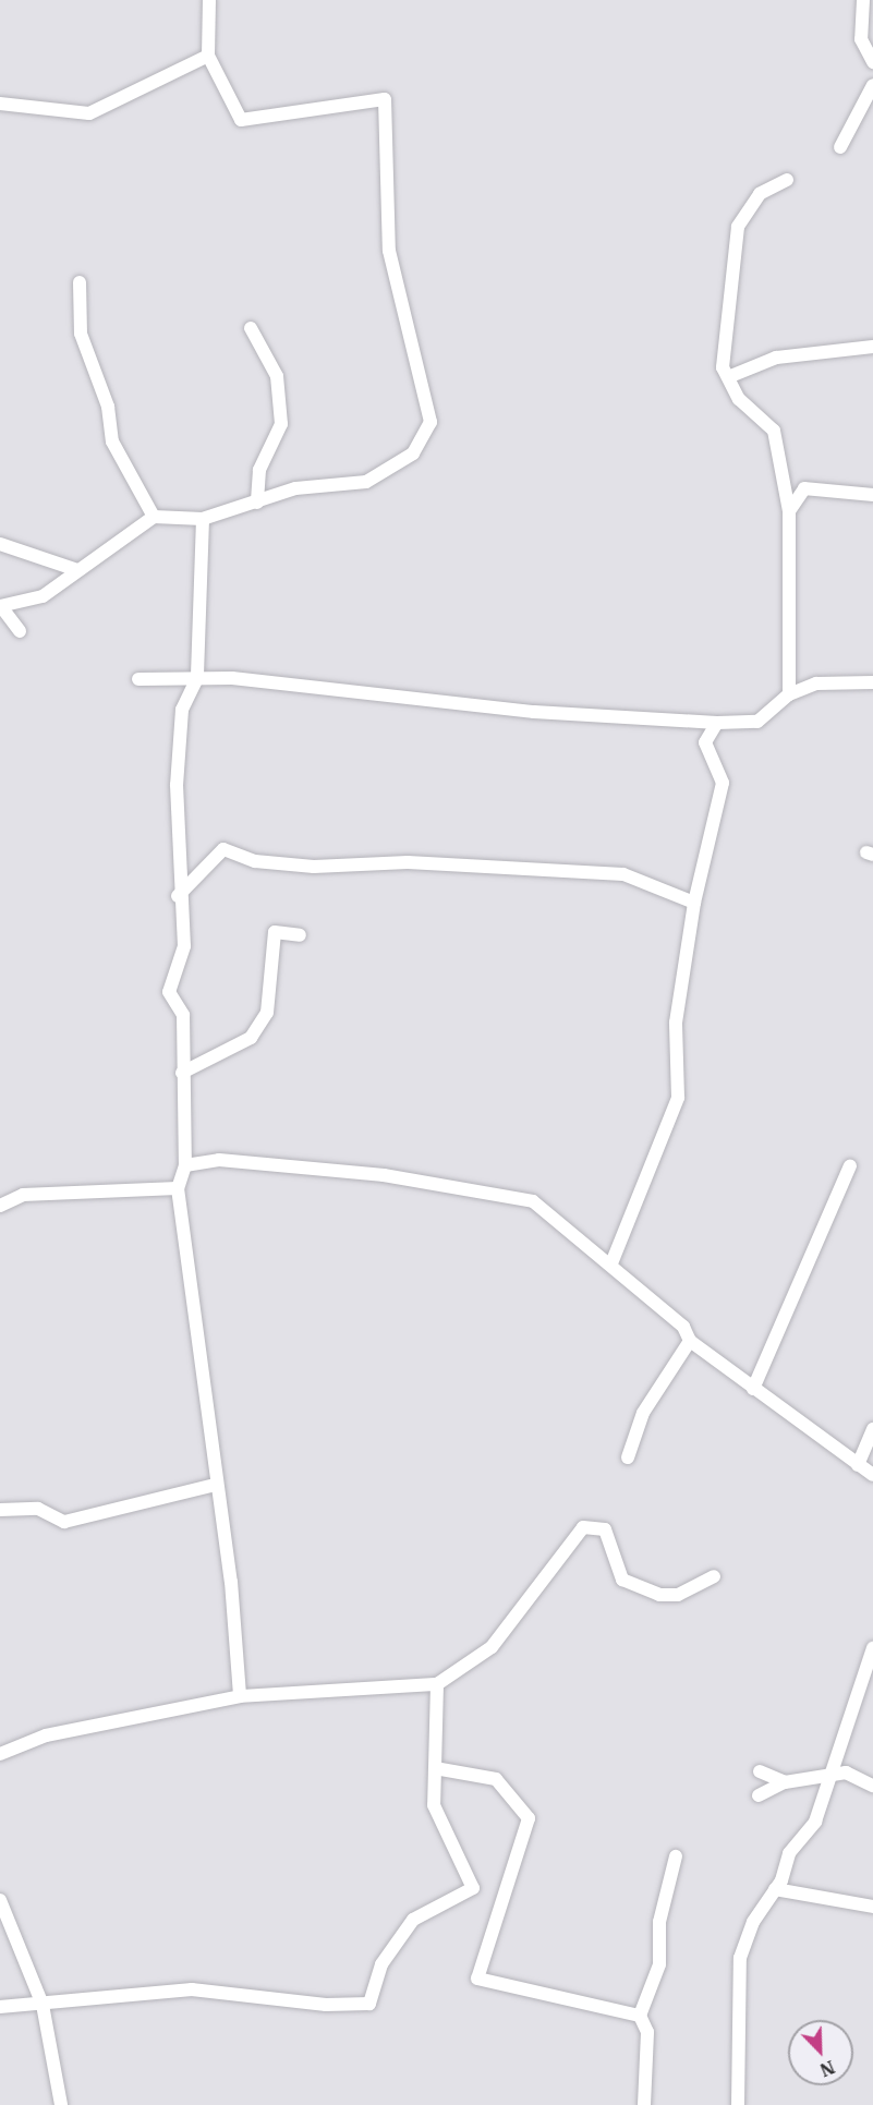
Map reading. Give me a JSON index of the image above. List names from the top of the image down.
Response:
{
  "north": "bottom right"
}
